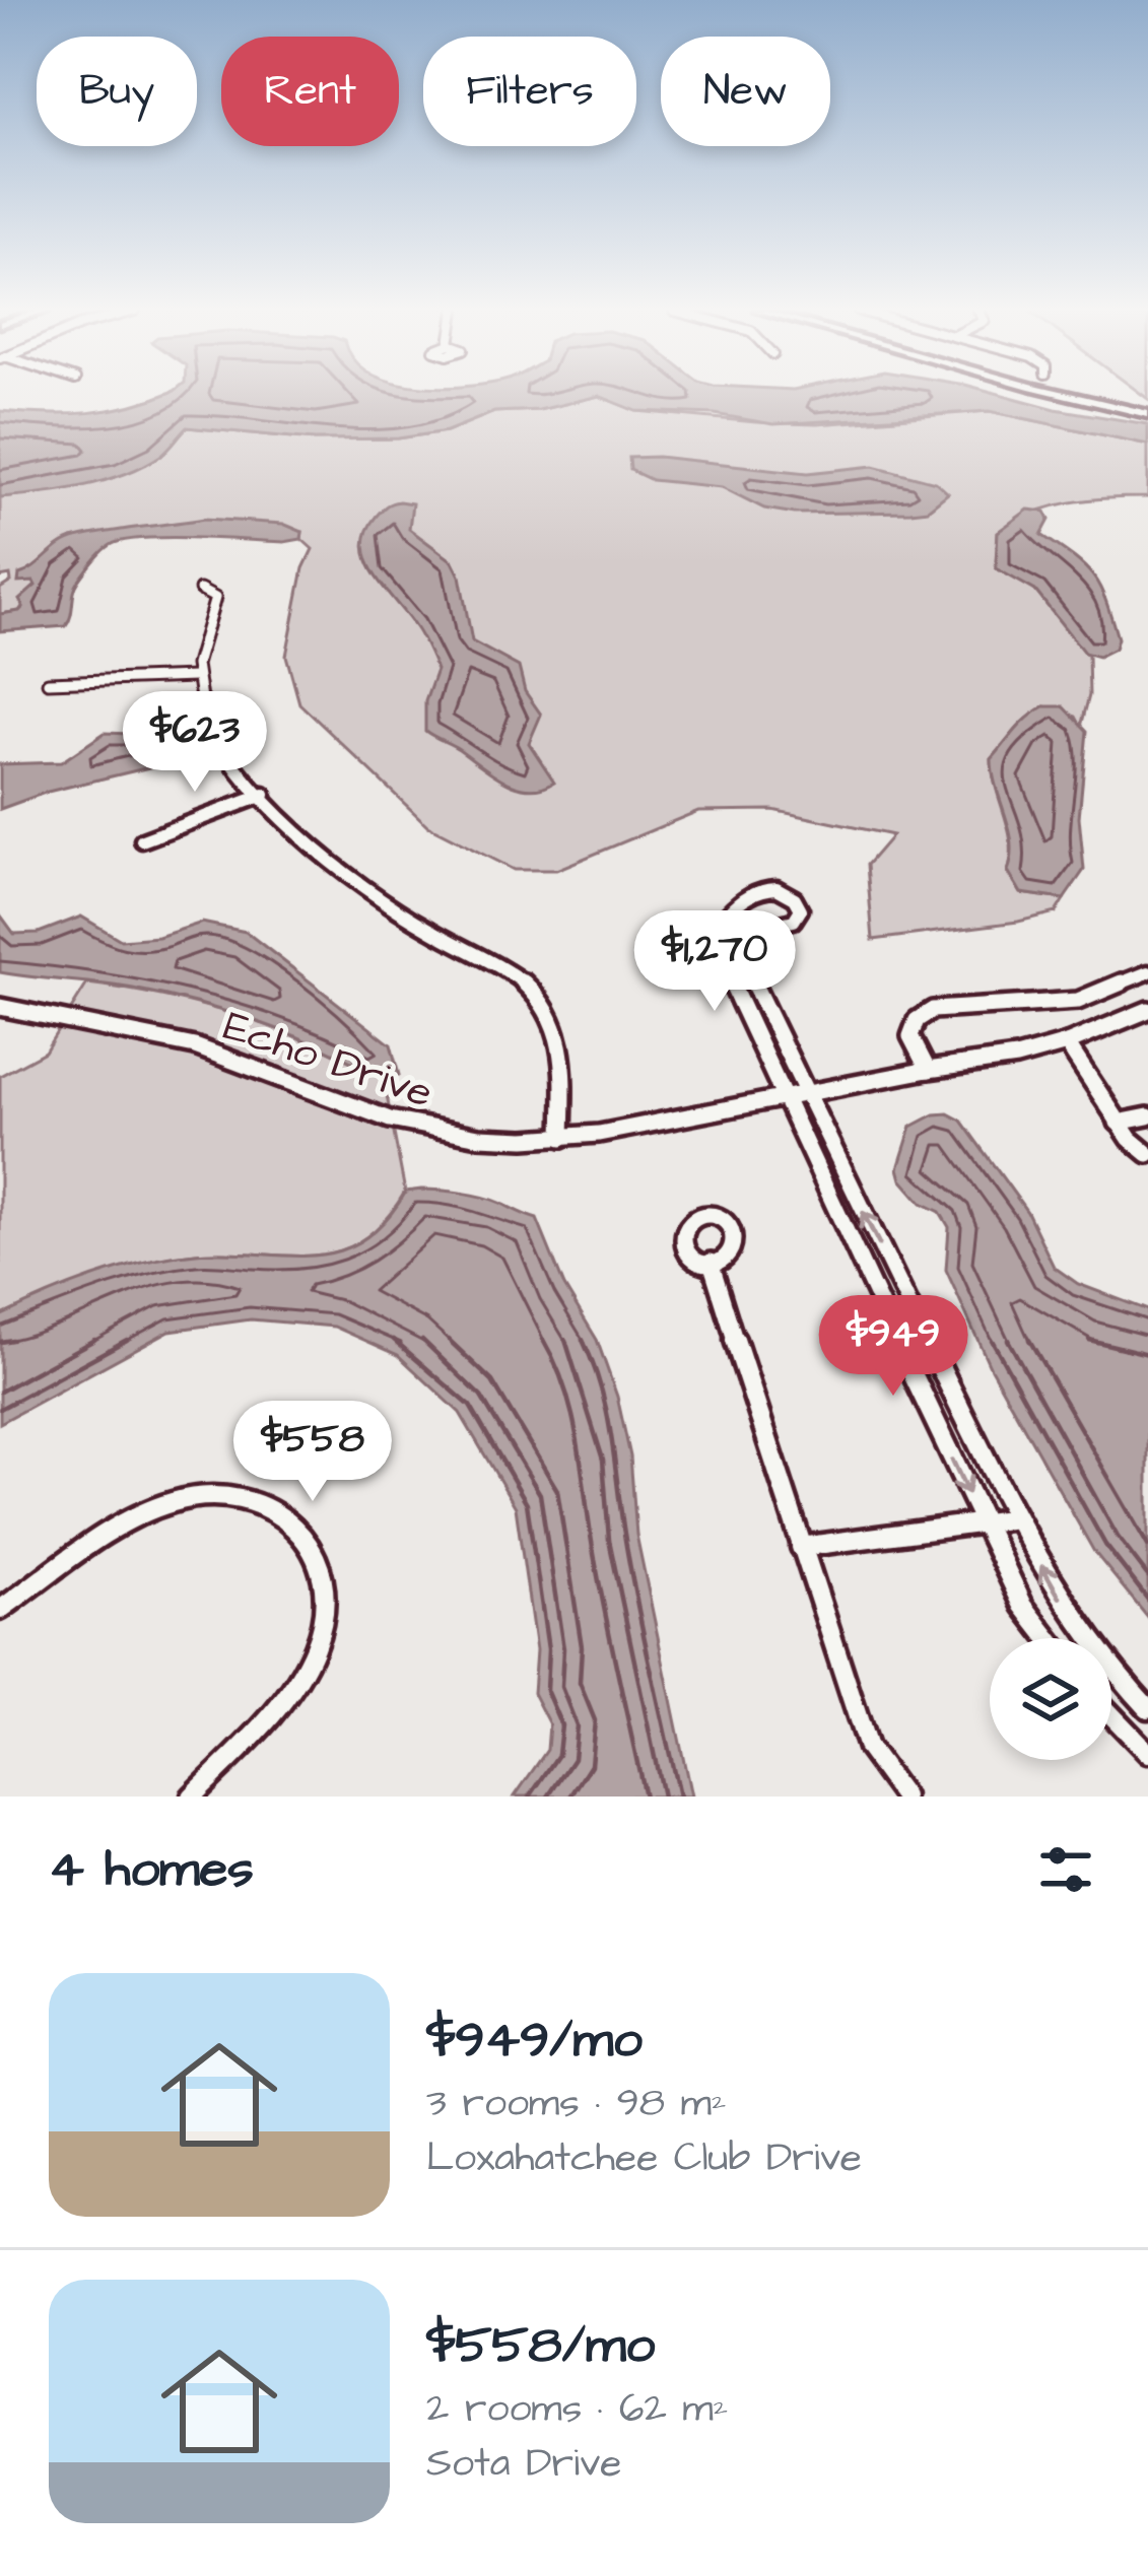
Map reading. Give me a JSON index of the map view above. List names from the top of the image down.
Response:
{
  "streets": {
    "street": ["Echo Drive"]
  },
  "page": {
    "chip": [
      "Buy",
      "Rent",
      "Filters",
      "New"
    ],
    "price": [
      "$623",
      "$1,270",
      "$949",
      "$558"
    ],
    "heading": "4 homes",
    "list": [
      {
        "name": "$949/mo",
        "note": "3 rooms · 98 m² · Loxahatchee Club Drive"
      },
      {
        "name": "$558/mo",
        "note": "2 rooms · 62 m² · Sota Drive"
      }
    ]
  }
}
